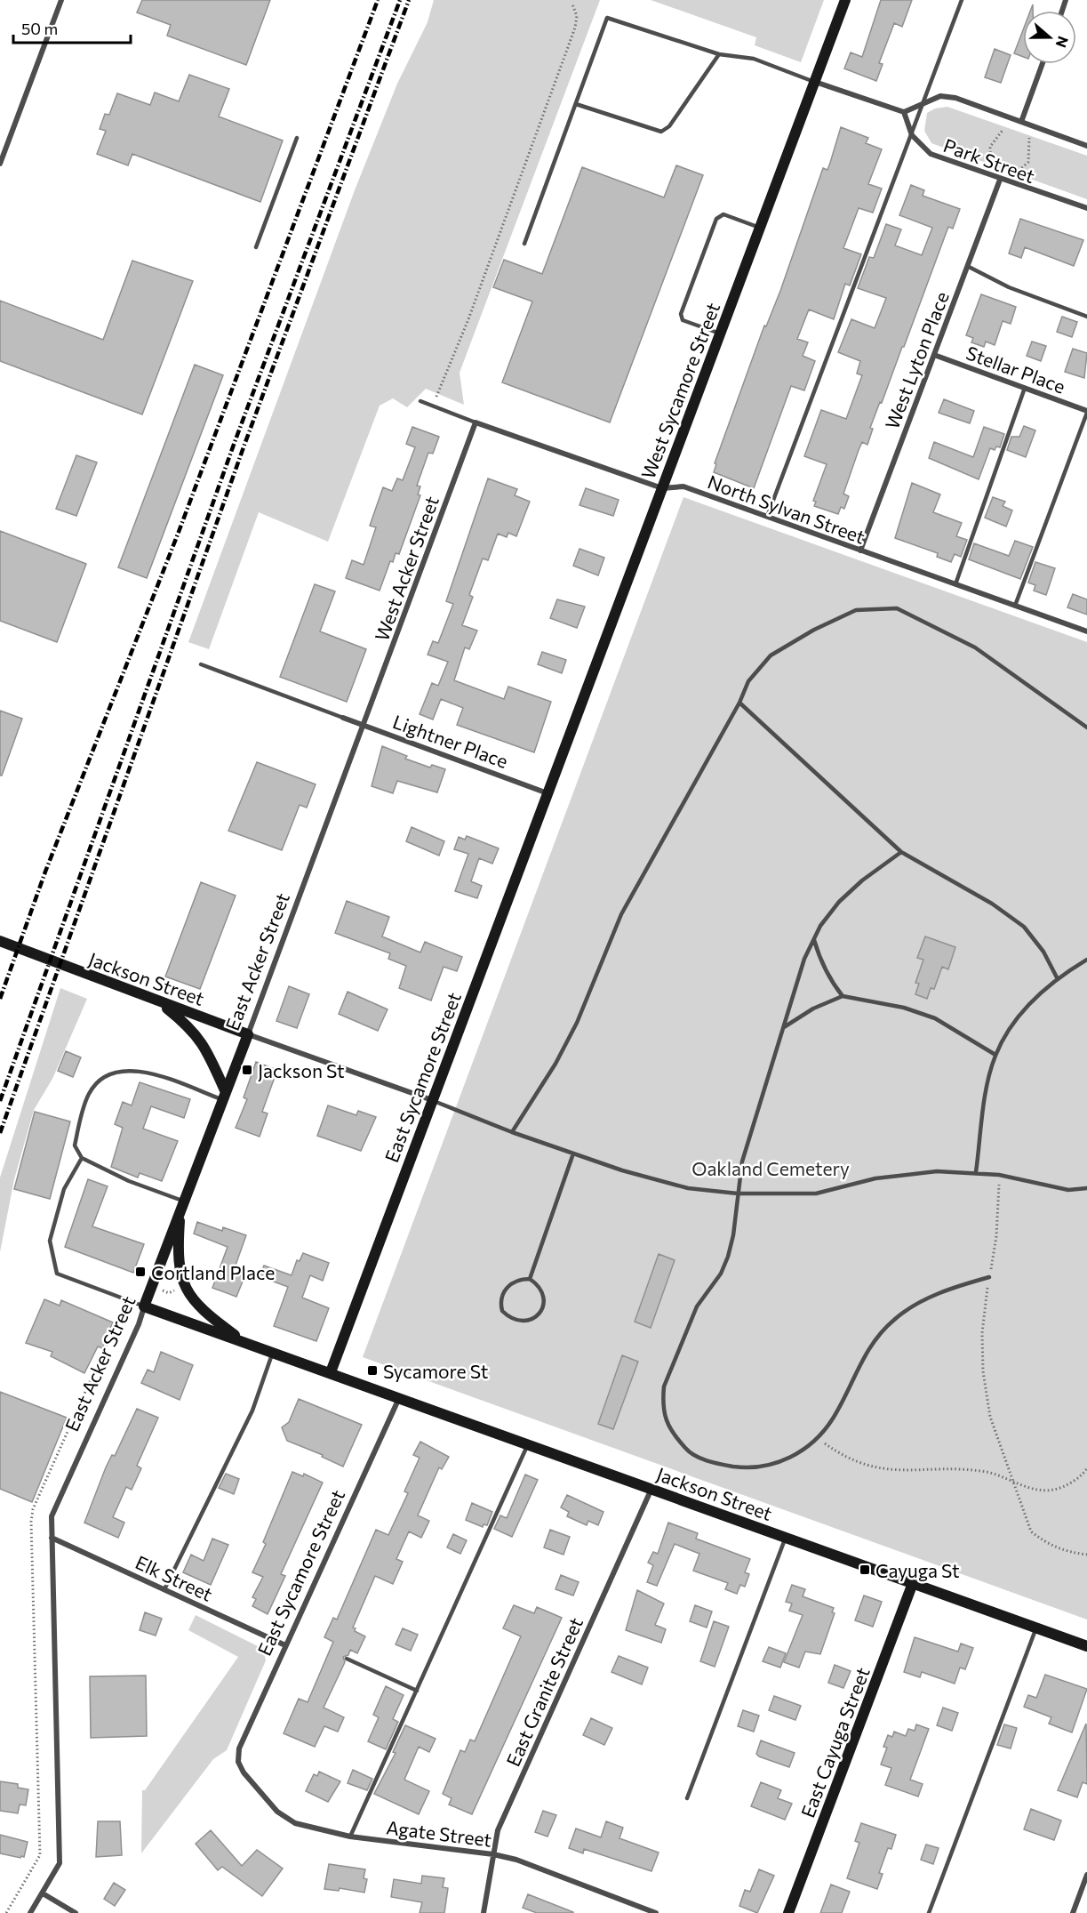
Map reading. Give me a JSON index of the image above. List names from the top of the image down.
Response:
{
  "streets": {
    "street": [
      "Park Street",
      "West Lyton Place",
      "Stellar Place",
      "West Sycamore Street",
      "North Sylvan Street",
      "West Acker Street",
      "Lightner Place",
      "East Acker Street",
      "Jackson Street",
      "East Sycamore Street",
      "Elk Street",
      "East Granite Street",
      "East Cayuga Street",
      "Agate Street"
    ]
  },
  "crossings": [
    ["Park Street", "West Lyton Place"],
    ["West Lyton Place", "Stellar Place"],
    ["West Lyton Place", "North Sylvan Street"],
    ["West Sycamore Street", "North Sylvan Street"],
    ["West Sycamore Street", "Lightner Place"],
    ["West Sycamore Street", "East Sycamore Street"],
    ["North Sylvan Street", "West Acker Street"],
    ["West Acker Street", "Lightner Place"],
    ["West Acker Street", "East Acker Street"],
    ["Lightner Place", "East Acker Street"],
    ["Lightner Place", "East Sycamore Street"],
    ["East Acker Street", "Jackson Street"],
    ["East Acker Street", "Elk Street"],
    ["Jackson Street", "East Sycamore Street"],
    ["Jackson Street", "East Granite Street"],
    ["Jackson Street", "East Cayuga Street"],
    ["East Sycamore Street", "Elk Street"],
    ["East Sycamore Street", "Agate Street"],
    ["East Granite Street", "Agate Street"]
  ],
  "parks": ["Oakland Cemetery"],
  "places": {
    "transit": [
      "Jackson St",
      "Cortland Place",
      "Sycamore St",
      "Cayuga St"
    ]
  },
  "scale_bar": "50 m",
  "north": "right"
}
